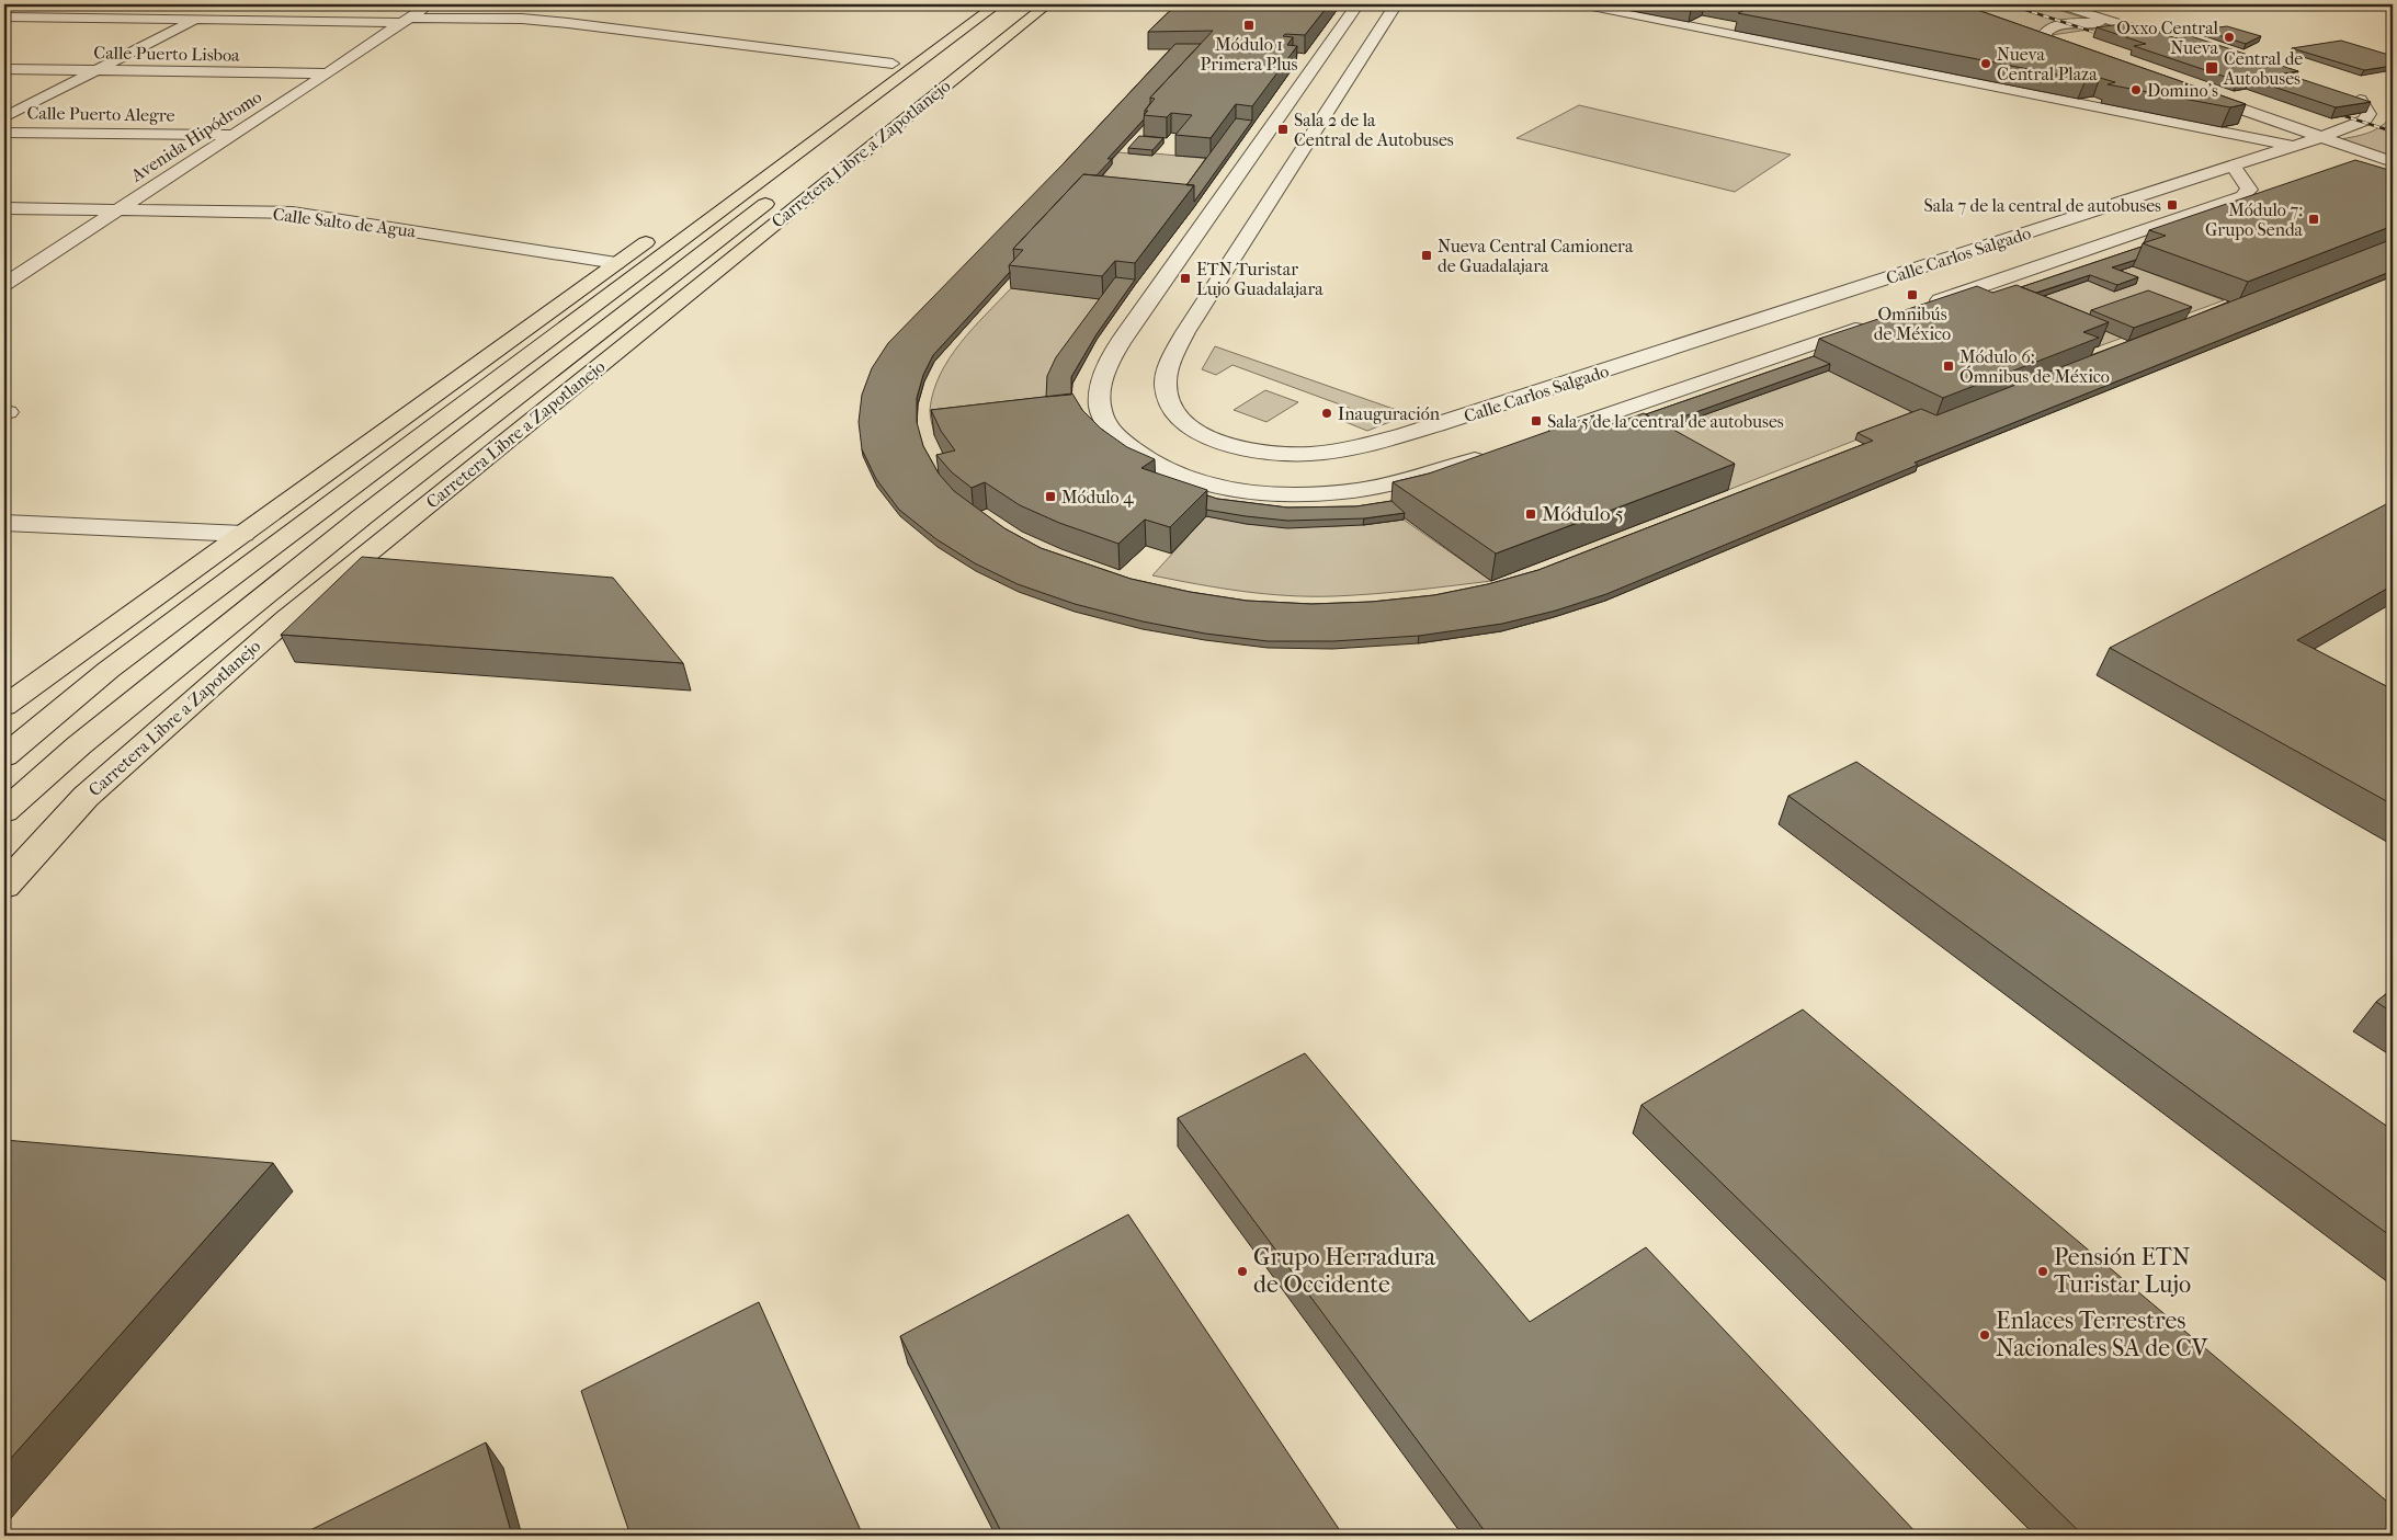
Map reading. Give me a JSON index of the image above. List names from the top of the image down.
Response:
{
  "streets": {
    "main road": ["Carretera Libre a Zapotlanejo"],
    "street": [
      "Calle Puerto Lisboa",
      "Calle Puerto Alegre",
      "Avenida Hipódromo",
      "Calle Salto de Agua",
      "Calle Carlos Salgado"
    ]
  },
  "crossings": [
    ["Calle Puerto Lisboa", "Avenida Hipódromo"],
    ["Calle Puerto Alegre", "Avenida Hipódromo"],
    ["Avenida Hipódromo", "Calle Salto de Agua"]
  ],
  "places": {
    "transit": [
      "Módulo 1 Primera Plus",
      "Central de Autobuses",
      "Sala 2 de la Central de Autobuses",
      "Sala 7 de la central de autobuses",
      "Módulo 7: Grupo Senda",
      "Nueva Central Camionera de Guadalajara",
      "ETN Turistar Lujo Guadalajara",
      "Omnibús de México",
      "Módulo 6: Ómnibus de México",
      "Sala 5 de la central de autobuses",
      "Módulo 4",
      "Módulo 5"
    ],
    "other": [
      "Oxxo Central Nueva",
      "Nueva Central Plaza",
      "Domino's",
      "Inauguración",
      "Grupo Herradura de Occidente",
      "Pensión ETN Turistar Lujo",
      "Enlaces Terrestres Nacionales SA de CV"
    ]
  }
}
